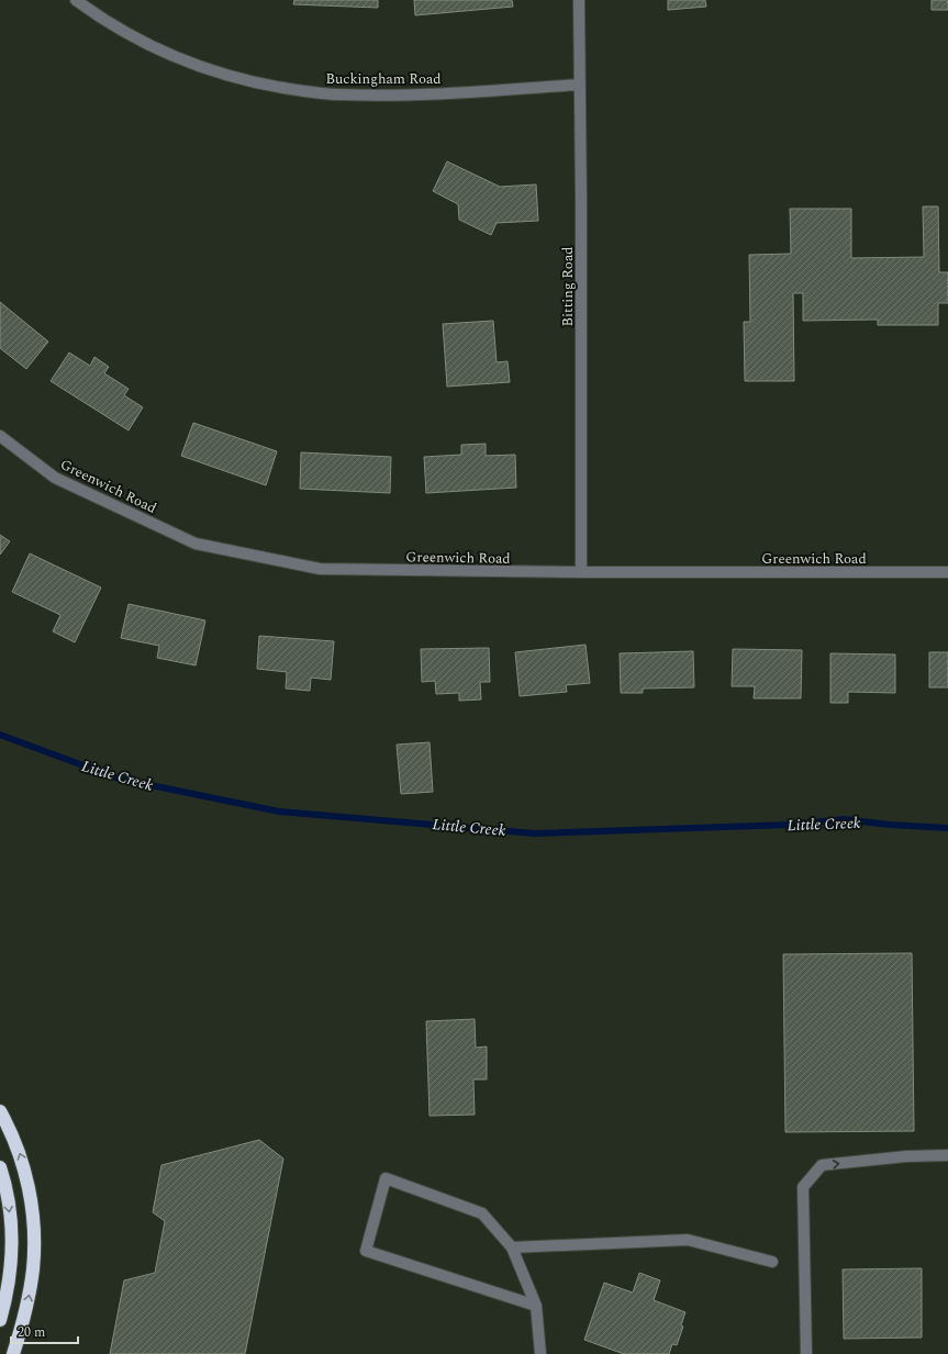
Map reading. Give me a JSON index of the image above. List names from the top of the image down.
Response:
{
  "streets": {
    "street": ["Buckingham Road", "Bitting Road", "Greenwich Road"]
  },
  "crossings": [
    ["Buckingham Road", "Bitting Road"],
    ["Bitting Road", "Greenwich Road"]
  ],
  "water": ["Little Creek"],
  "scale_bar": "20 m"
}
